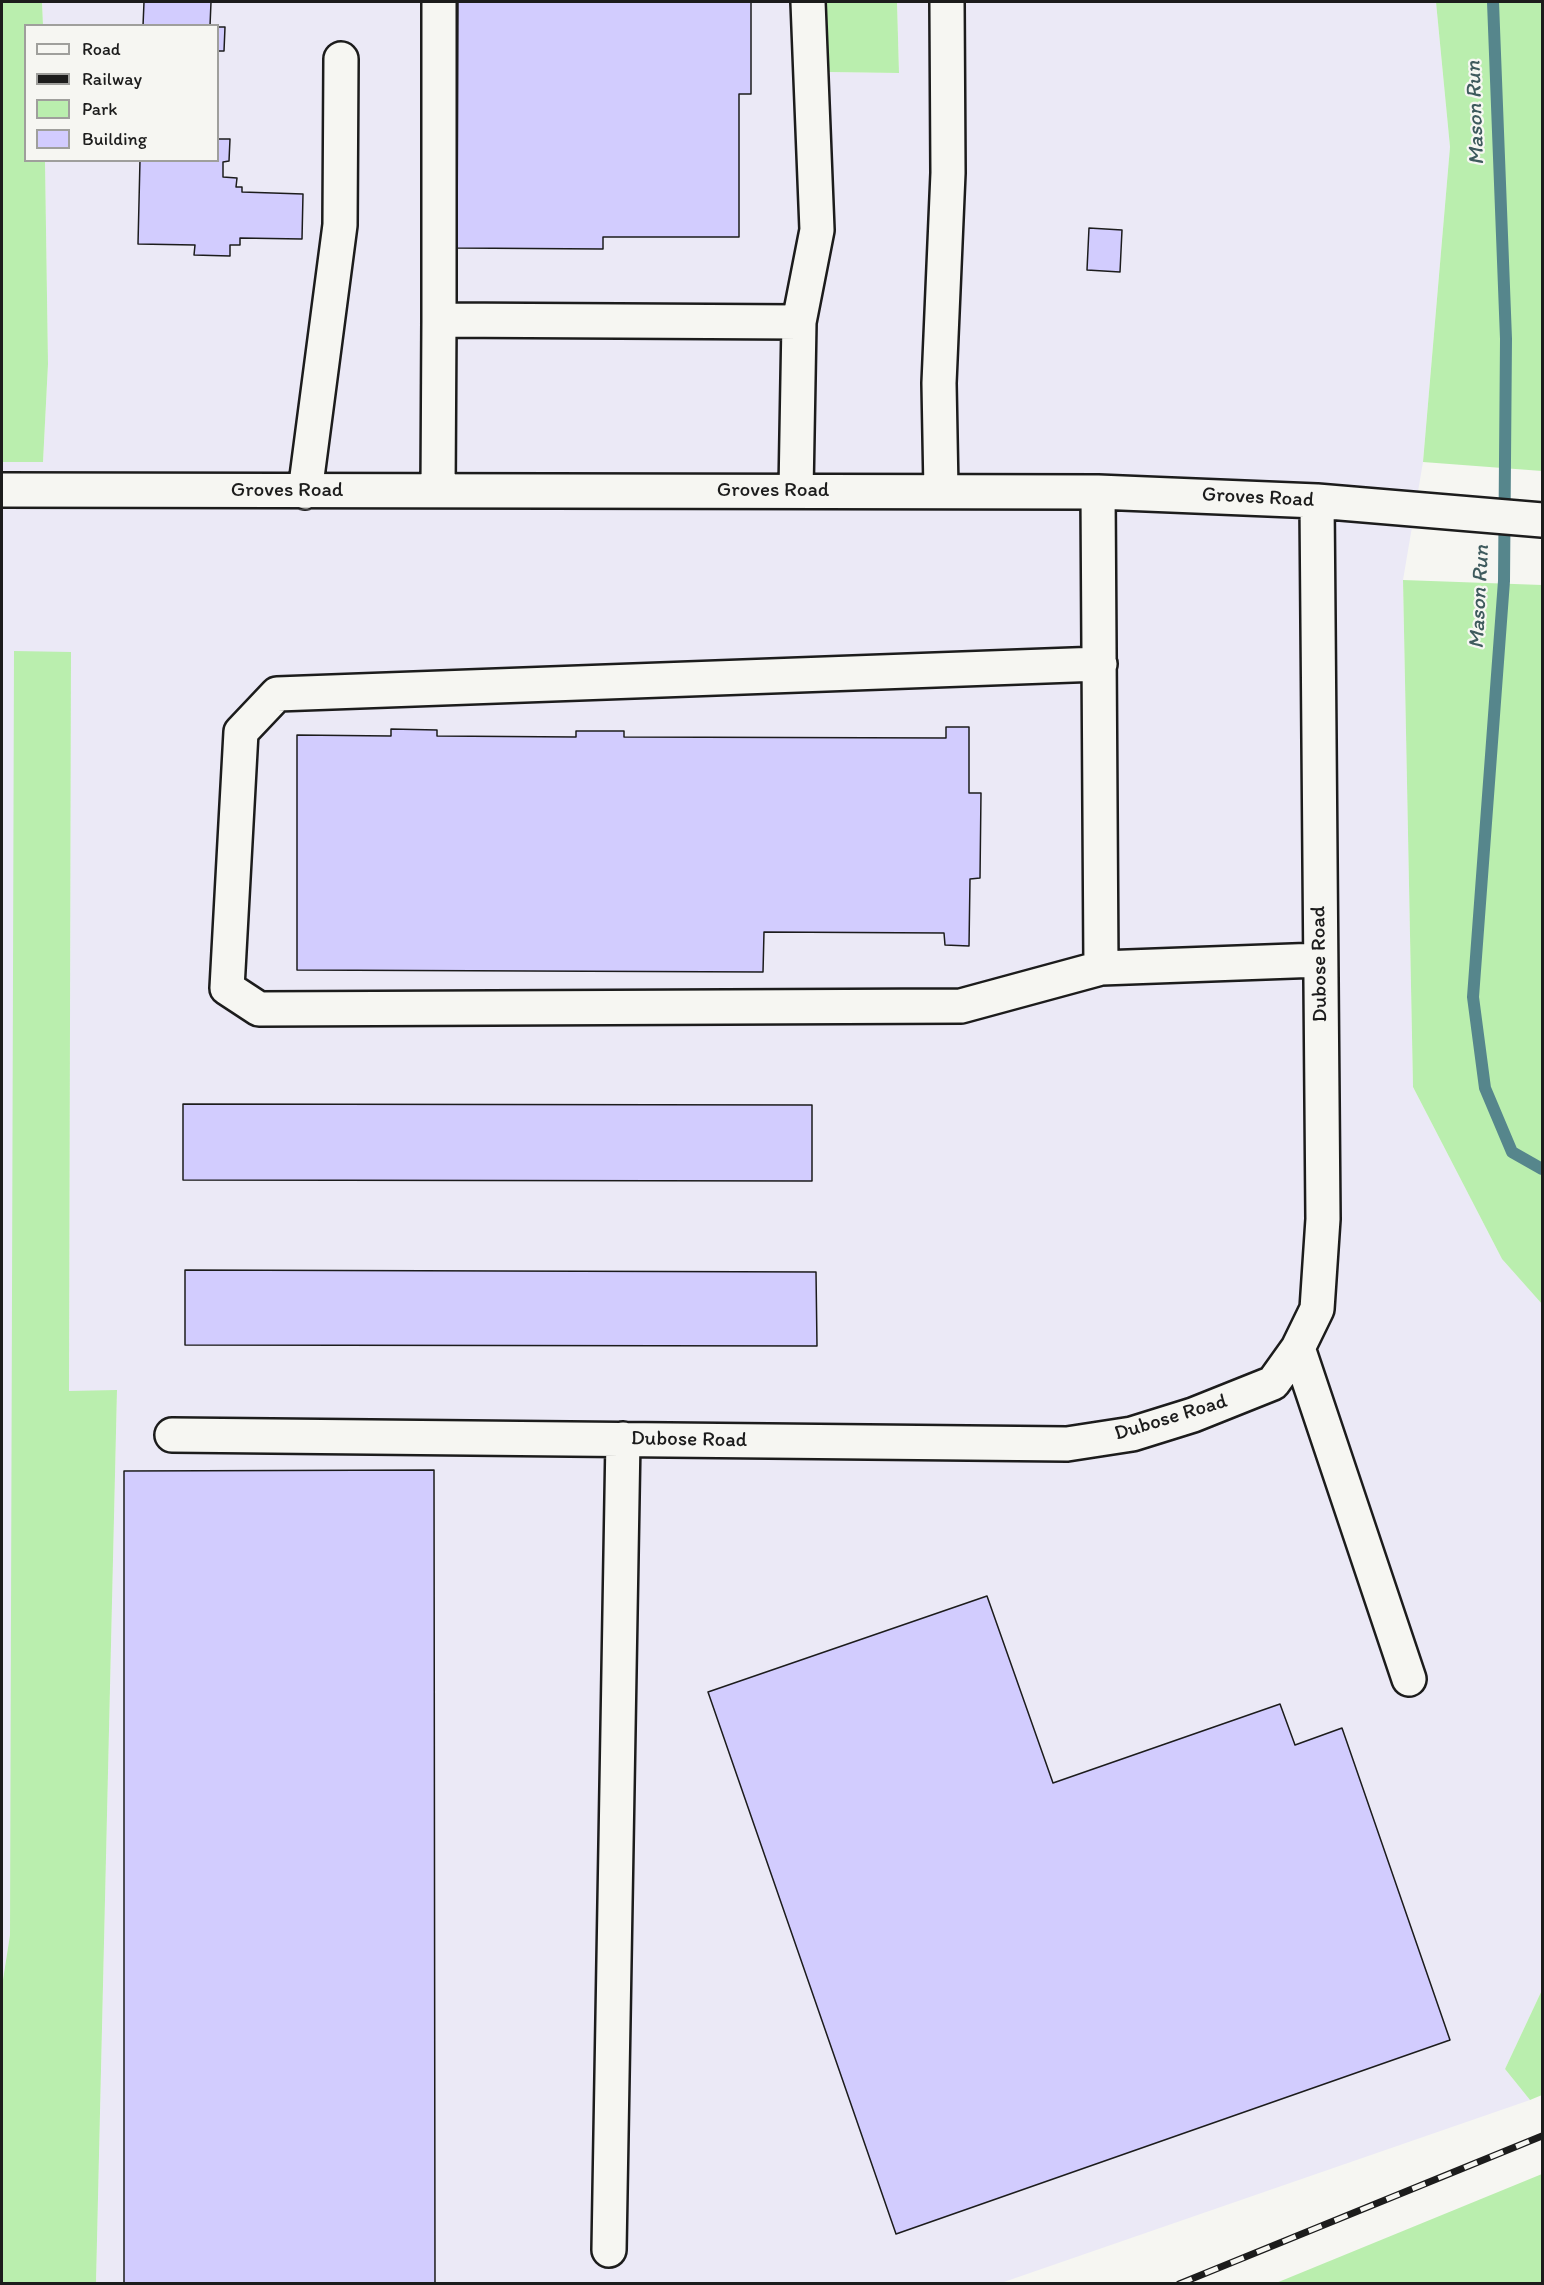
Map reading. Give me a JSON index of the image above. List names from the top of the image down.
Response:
{
  "streets": {
    "street": ["Groves Road", "Dubose Road"]
  },
  "crossings": [
    ["Groves Road", "Dubose Road"]
  ],
  "water": ["Mason Run"],
  "legend": [
    "Road",
    "Railway",
    "Park",
    "Building"
  ]
}
